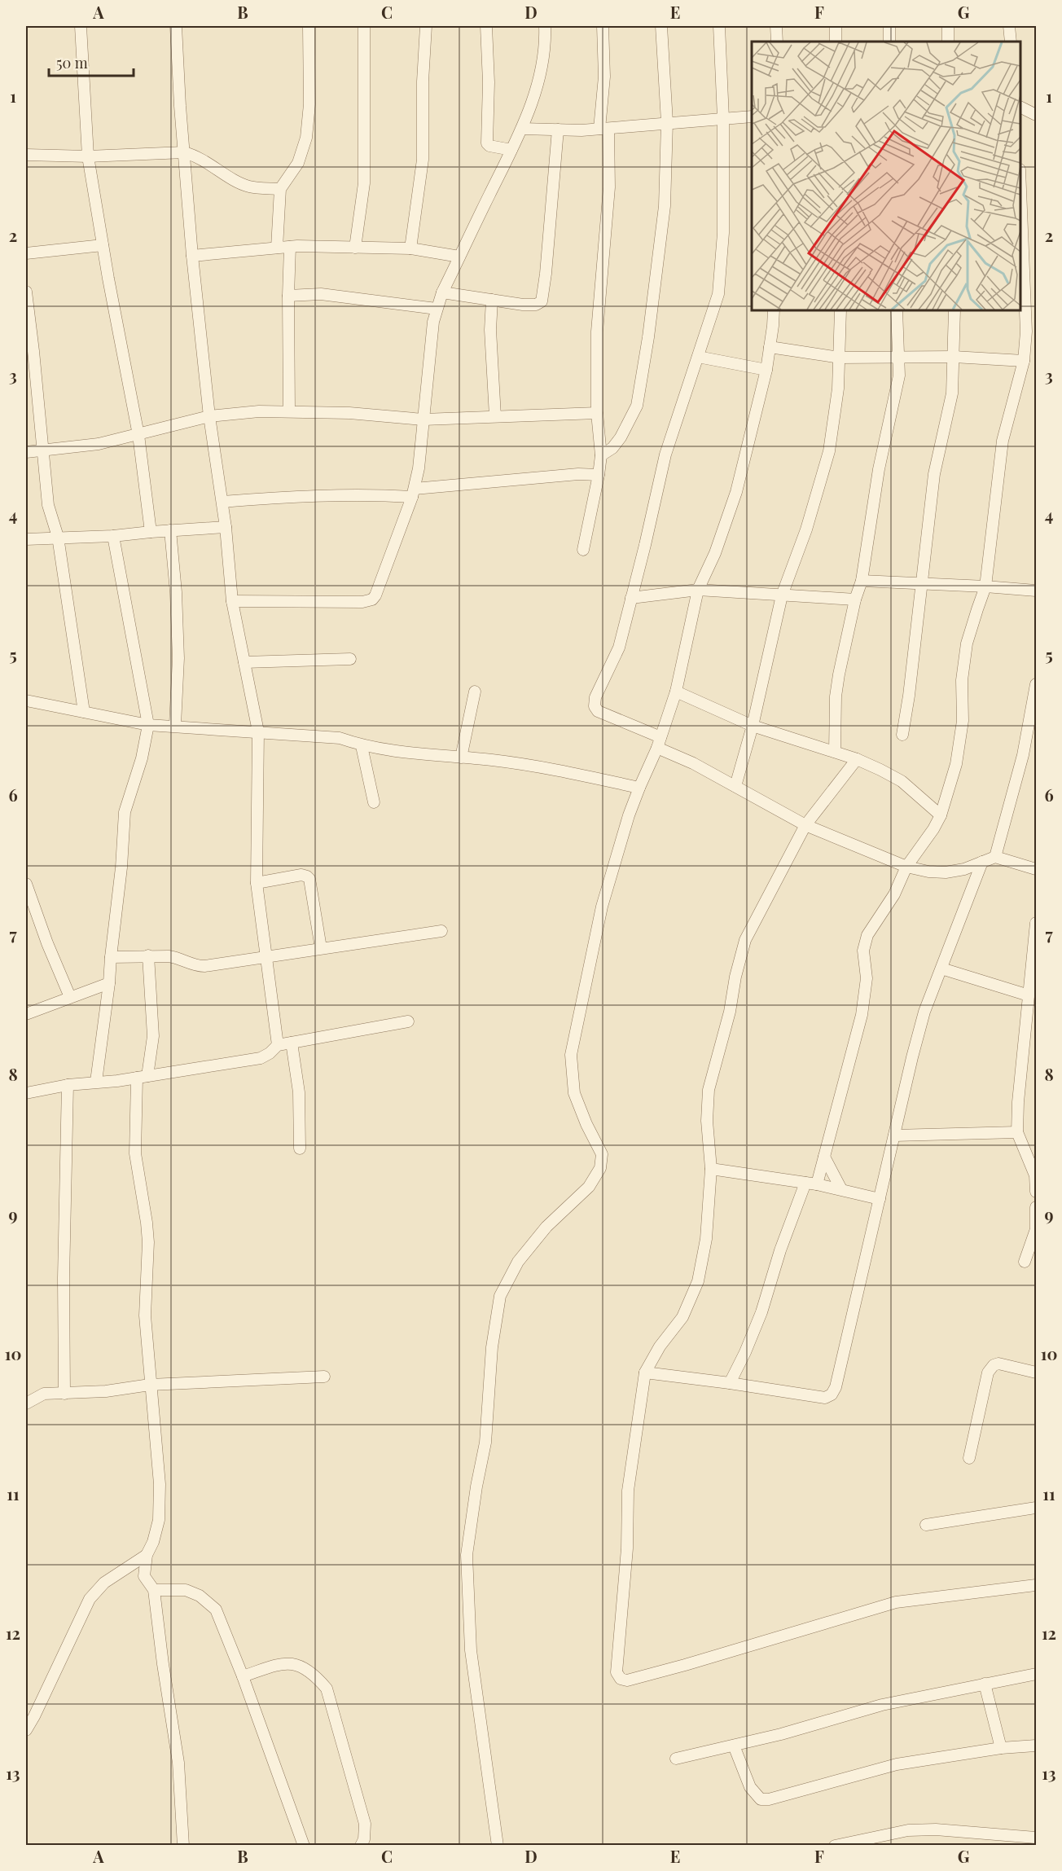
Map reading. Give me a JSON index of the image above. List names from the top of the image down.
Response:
{
  "scale_bar": "50 m",
  "grid": {
    "columns": [
      "A",
      "B",
      "C",
      "D",
      "E",
      "F",
      "G"
    ],
    "rows": [
      "1",
      "2",
      "3",
      "4",
      "5",
      "6",
      "7",
      "8",
      "9",
      "10",
      "11",
      "12",
      "13"
    ]
  }
}
